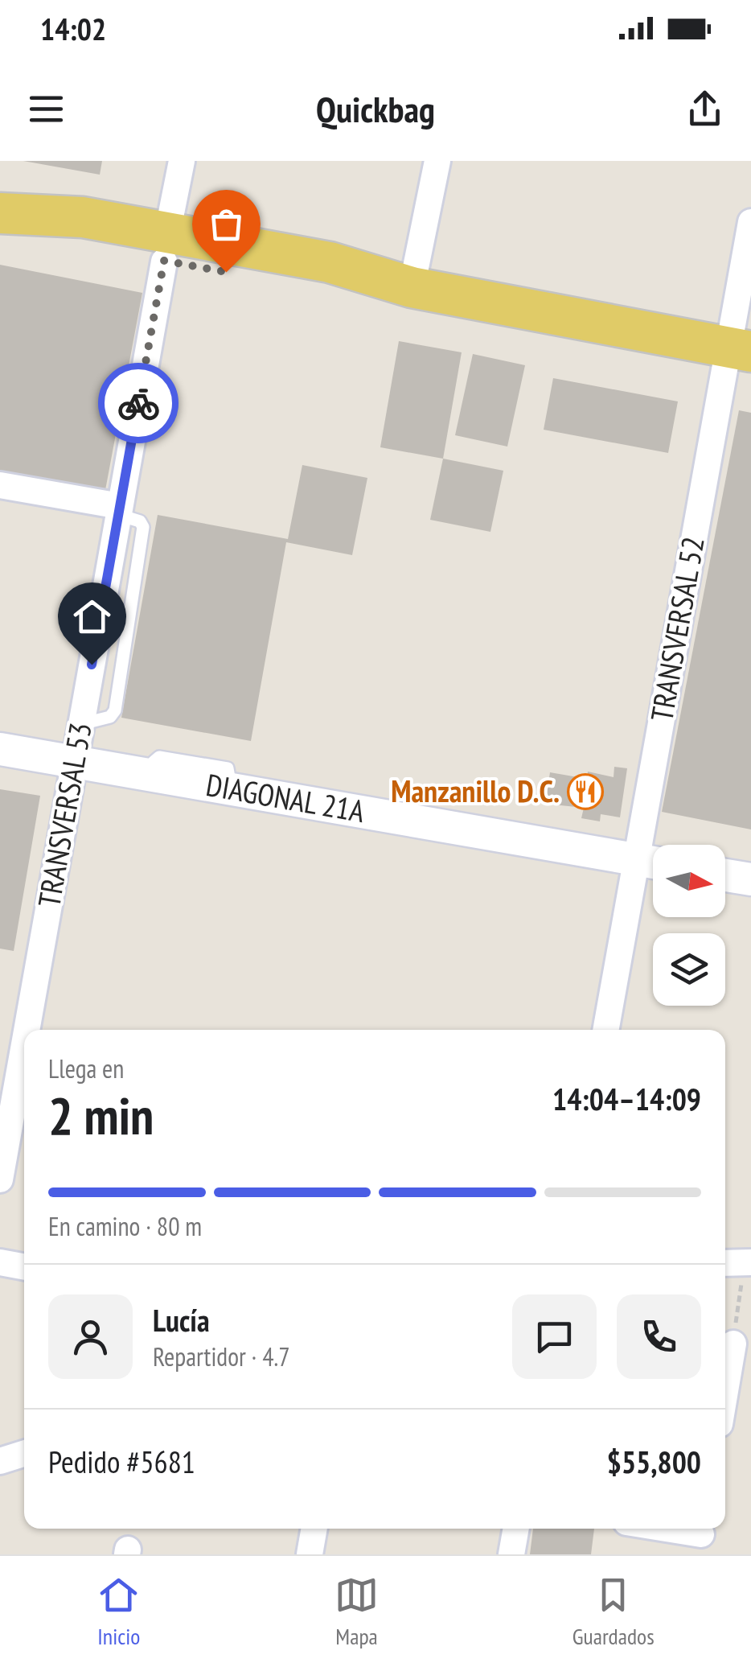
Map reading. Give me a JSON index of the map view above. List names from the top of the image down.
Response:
{
  "streets": {
    "street": ["TRANSVERSAL 52", "DIAGONAL 21A", "TRANSVERSAL 53"]
  },
  "crossings": [
    ["TRANSVERSAL 52", "DIAGONAL 21A"],
    ["DIAGONAL 21A", "TRANSVERSAL 53"]
  ],
  "places": {
    "restaurant": ["Manzanillo D.C."]
  },
  "north": "right",
  "page": {
    "status": "14:02",
    "header": "Quickbag",
    "heading": ["2 min", "Llega en", "14:04–14:09"],
    "panel": [
      "Lucía",
      "Repartidor · 4.7",
      "Pedido #5681",
      "$55,800"
    ],
    "bar": "En camino · 80 m",
    "tabs": ["Inicio", "Mapa", "Guardados"]
  }
}
